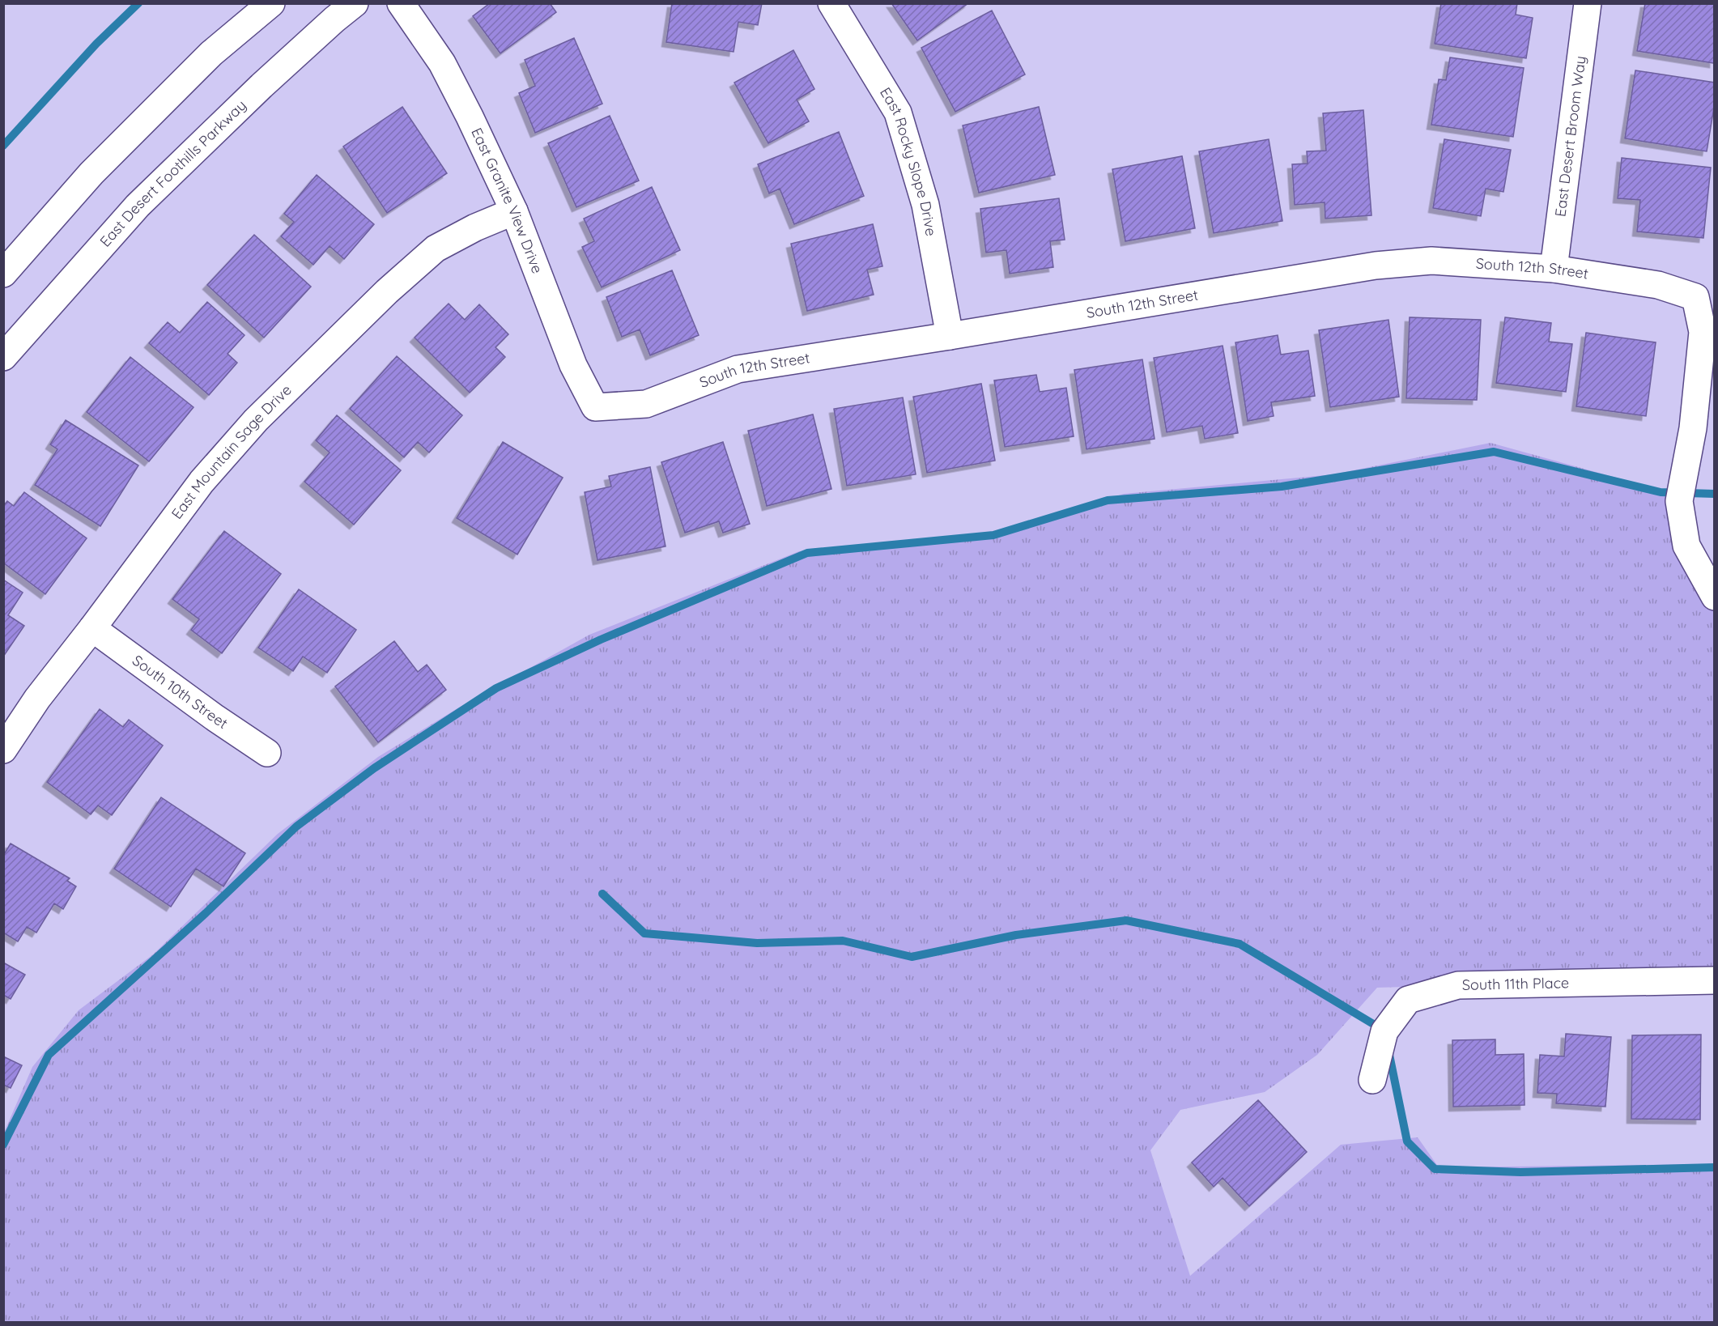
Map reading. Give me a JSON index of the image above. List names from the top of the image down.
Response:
{
  "streets": {
    "street": [
      "East Desert Broom Way",
      "East Rocky Slope Drive",
      "East Desert Foothills Parkway",
      "East Granite View Drive",
      "South 12th Street",
      "East Mountain Sage Drive",
      "South 10th Street",
      "South 11th Place"
    ]
  },
  "crossings": [
    ["East Desert Broom Way", "South 12th Street"],
    ["East Rocky Slope Drive", "South 12th Street"],
    ["East Granite View Drive", "South 12th Street"],
    ["East Granite View Drive", "East Mountain Sage Drive"],
    ["East Mountain Sage Drive", "South 10th Street"]
  ]
}
